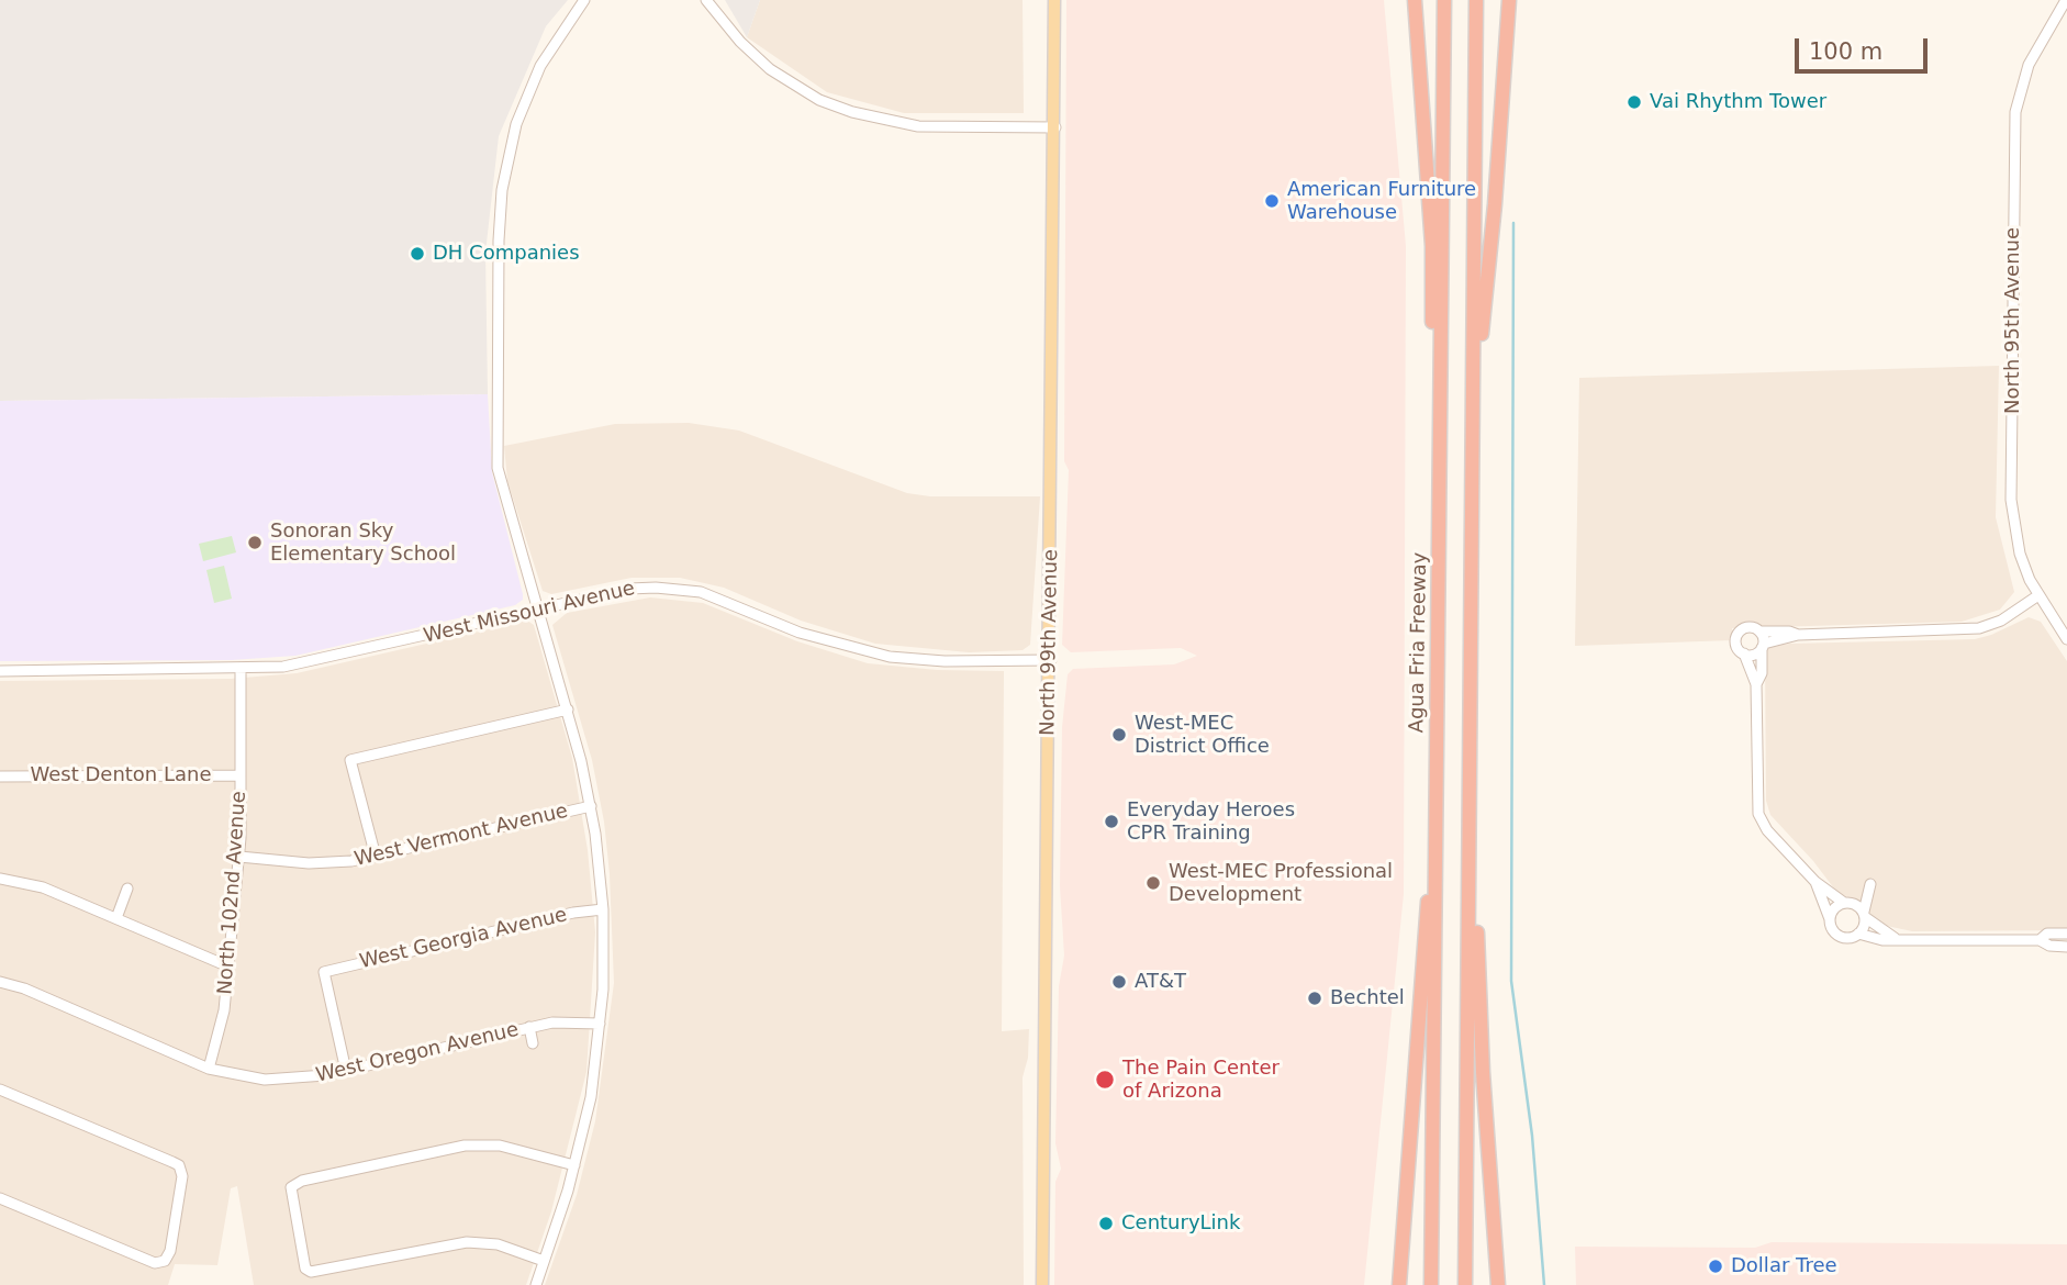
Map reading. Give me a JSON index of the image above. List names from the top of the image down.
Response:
{
  "streets": {
    "highway": ["Agua Fria Freeway"],
    "main road": ["North 99th Avenue"],
    "street": [
      "North 95th Avenue",
      "West Missouri Avenue",
      "West Denton Lane",
      "West Vermont Avenue",
      "North 102nd Avenue",
      "West Georgia Avenue",
      "West Oregon Avenue"
    ]
  },
  "crossings": [
    ["West Missouri Avenue", "North 99th Avenue"],
    ["West Missouri Avenue", "North 102nd Avenue"],
    ["West Denton Lane", "North 102nd Avenue"],
    ["West Vermont Avenue", "North 102nd Avenue"],
    ["North 102nd Avenue", "West Oregon Avenue"],
    ["West Georgia Avenue", "West Oregon Avenue"]
  ],
  "places": [
    "Vai Rhythm Tower",
    "American Furniture Warehouse",
    "DH Companies",
    "Sonoran Sky Elementary School",
    "West-MEC District Office",
    "Everyday Heroes CPR Training",
    "West-MEC Professional Development",
    "AT&T",
    "Bechtel",
    "The Pain Center of Arizona",
    "CenturyLink",
    "Dollar Tree"
  ],
  "scale_bar": "100 m"
}
